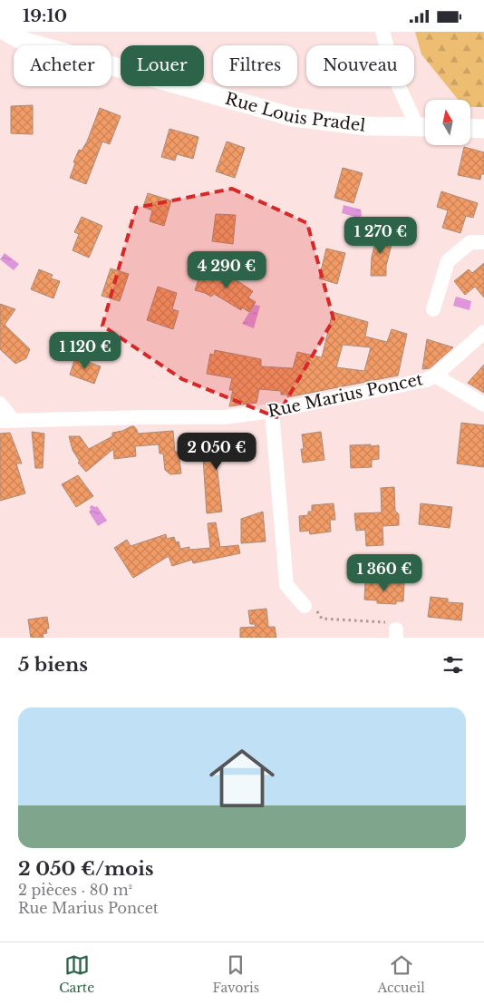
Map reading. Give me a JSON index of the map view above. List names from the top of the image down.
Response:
{
  "streets": {
    "main road": ["Rue Louis Pradel"],
    "street": ["Rue Marius Poncet"]
  },
  "north": "top",
  "page": {
    "status": "19:10",
    "chip": [
      "Acheter",
      "Louer",
      "Filtres",
      "Nouveau"
    ],
    "price": [
      "1 270 €",
      "4 290 €",
      "1 120 €",
      "2 050 €",
      "1 360 €"
    ],
    "heading": "5 biens",
    "list": [
      {
        "name": "2 050 €/mois",
        "note": "2 pièces · 80 m² · Rue Marius Poncet"
      }
    ],
    "tabs": ["Carte", "Favoris", "Accueil"]
  }
}
